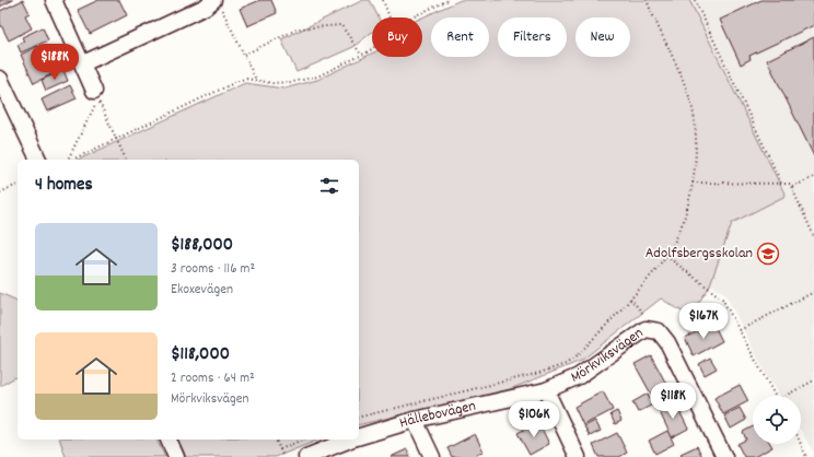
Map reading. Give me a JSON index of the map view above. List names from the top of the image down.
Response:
{
  "streets": {
    "street": ["Mörkviksvägen", "Hällebovägen"]
  },
  "crossings": [
    ["Mörkviksvägen", "Hällebovägen"]
  ],
  "places": {
    "school or university": ["Adolfsbergsskolan"]
  },
  "page": {
    "chip": [
      "Buy",
      "Rent",
      "Filters",
      "New"
    ],
    "price": [
      "$188K",
      "$167K",
      "$118K",
      "$106K"
    ],
    "heading": "4 homes",
    "list": [
      {
        "name": "$188,000",
        "note": "3 rooms · 116 m² · Ekoxevägen"
      },
      {
        "name": "$118,000",
        "note": "2 rooms · 64 m² · Mörkviksvägen"
      }
    ]
  }
}
